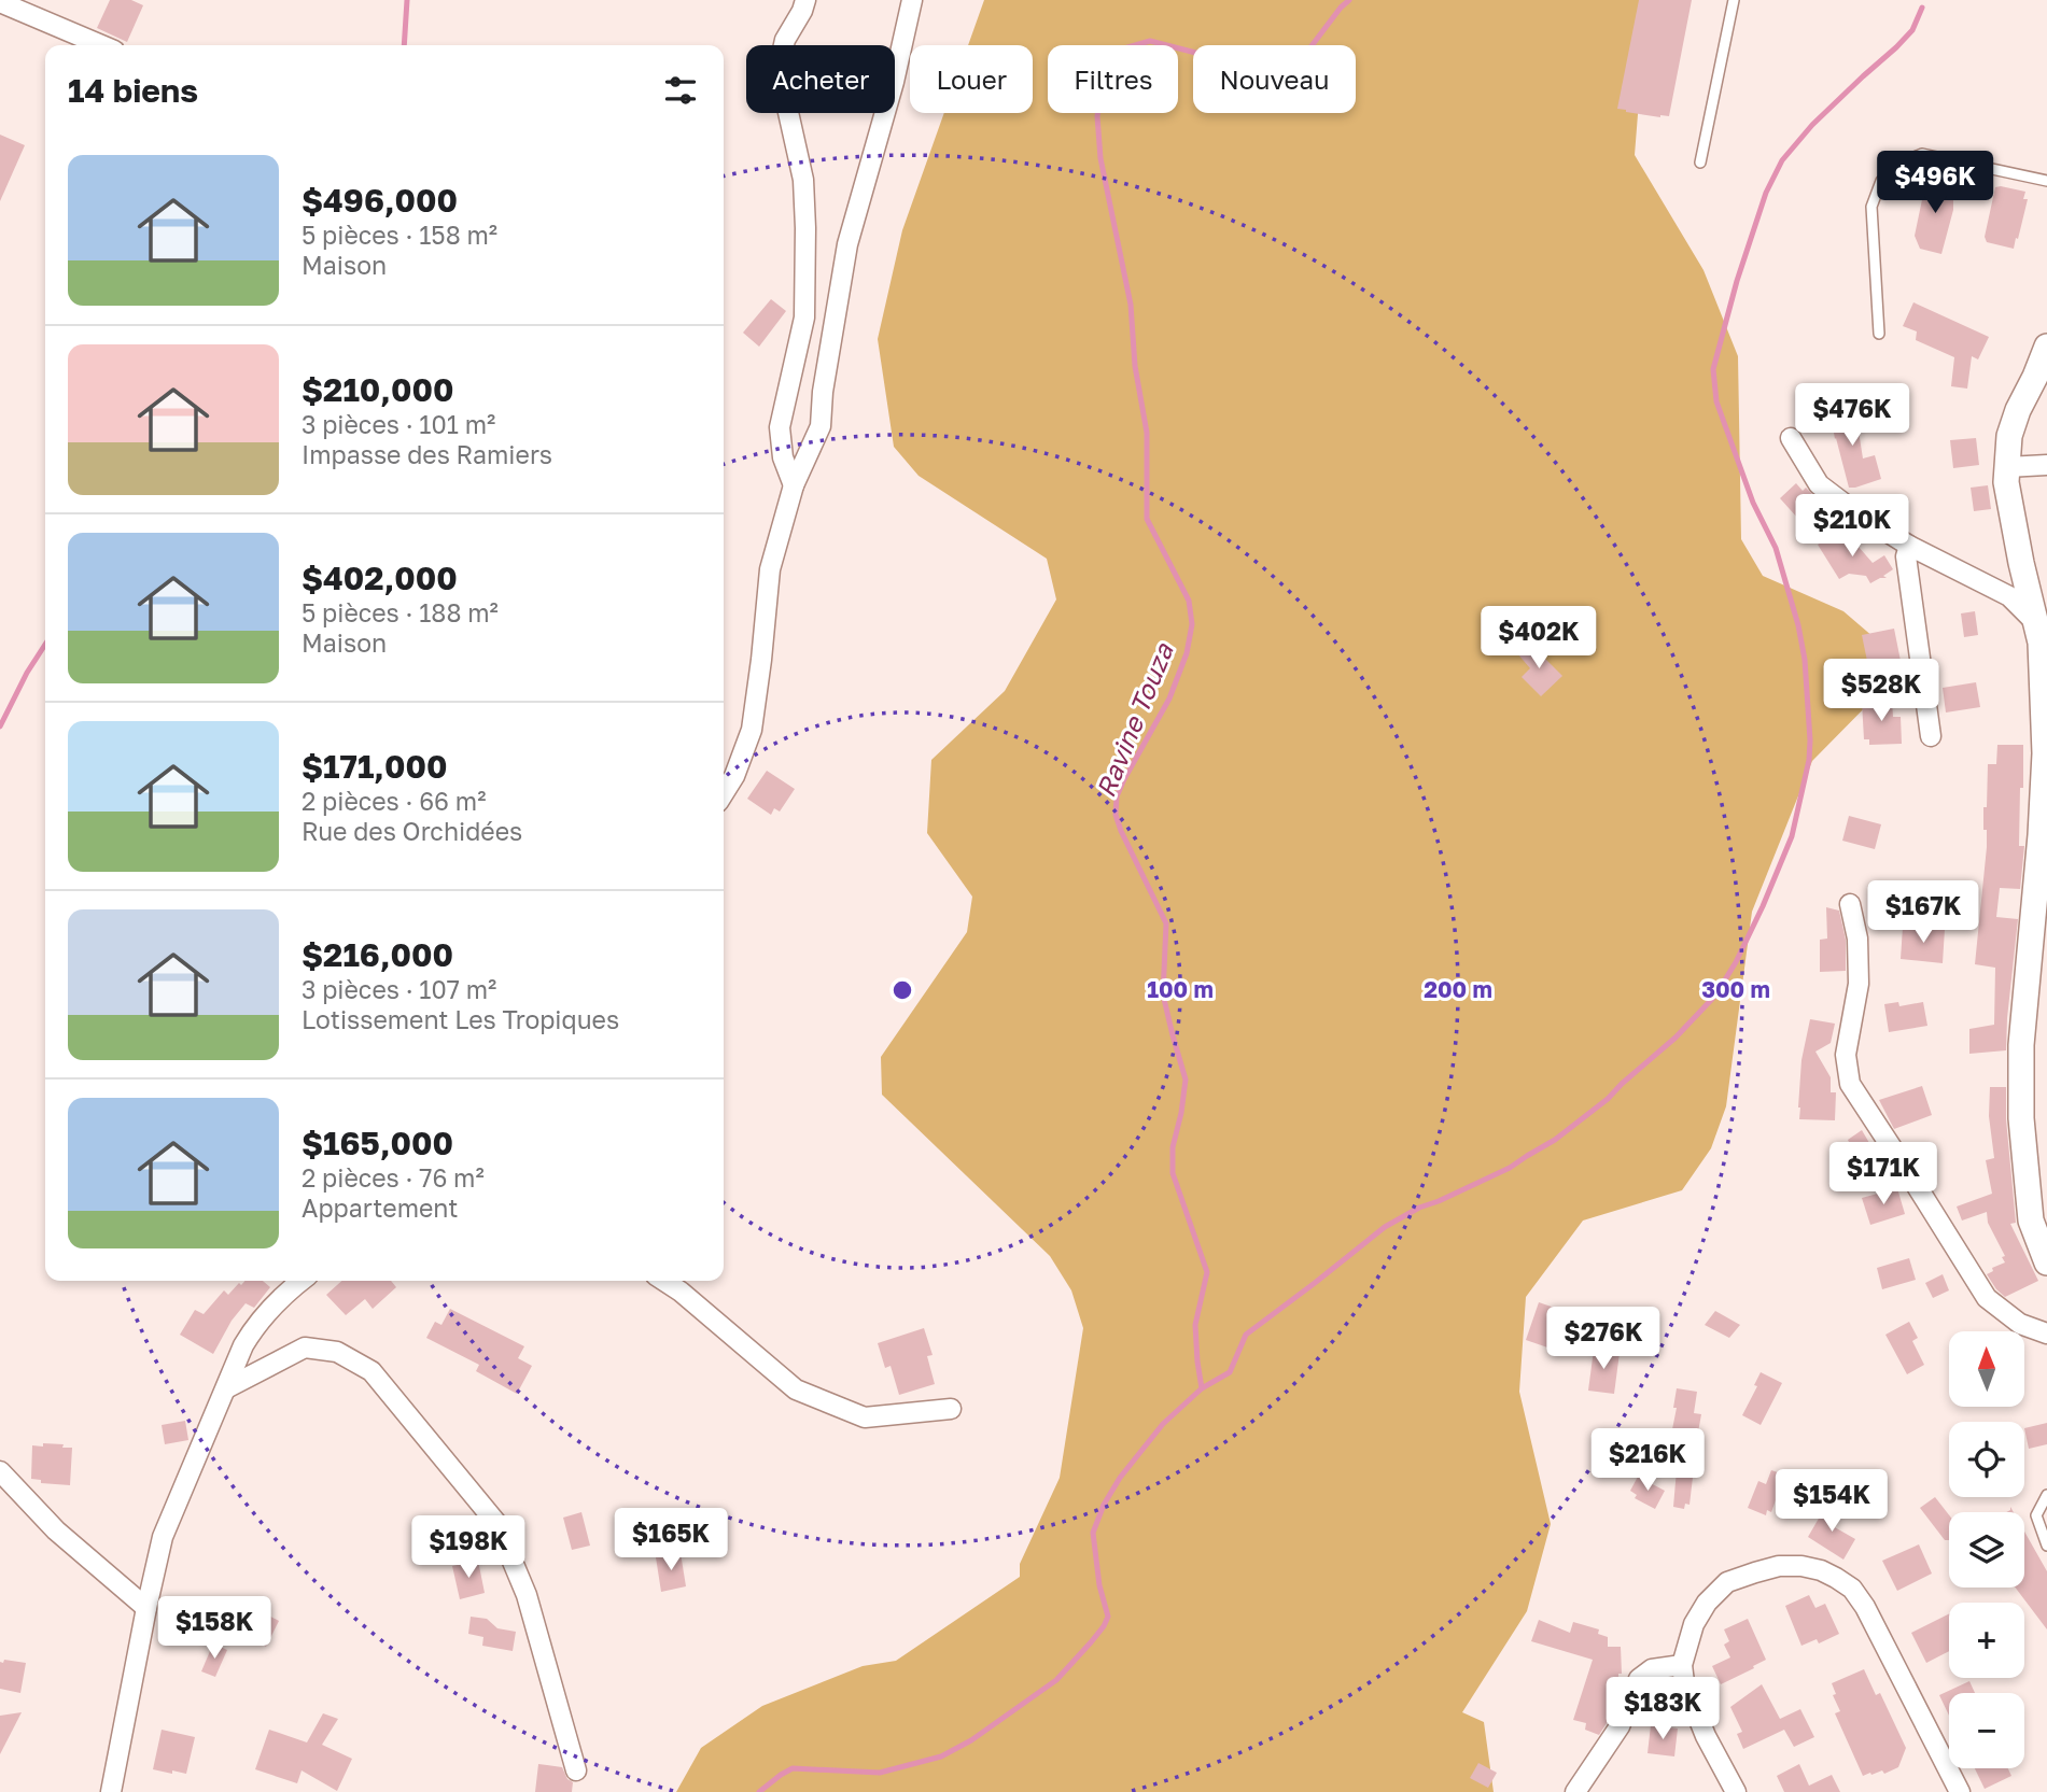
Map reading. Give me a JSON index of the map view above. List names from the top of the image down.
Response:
{
  "water": ["Ravine Touza"],
  "north": "top",
  "page": {
    "chip": [
      "Acheter",
      "Louer",
      "Filtres",
      "Nouveau"
    ],
    "heading": "14 biens",
    "list": [
      {
        "name": "$496,000",
        "note": "5 pièces · 158 m² · Maison"
      },
      {
        "name": "$210,000",
        "note": "3 pièces · 101 m² · Impasse des Ramiers"
      },
      {
        "name": "$402,000",
        "note": "5 pièces · 188 m² · Maison"
      },
      {
        "name": "$171,000",
        "note": "2 pièces · 66 m² · Rue des Orchidées"
      },
      {
        "name": "$216,000",
        "note": "3 pièces · 107 m² · Lotissement Les Tropiques"
      },
      {
        "name": "$165,000",
        "note": "2 pièces · 76 m² · Appartement"
      }
    ],
    "price": [
      "$496K",
      "$476K",
      "$210K",
      "$402K",
      "$528K",
      "$167K",
      "$171K",
      "$276K",
      "$216K",
      "$154K",
      "$165K",
      "$198K",
      "$158K",
      "$183K"
    ],
    "map_buttons": ["+", "−"]
  },
  "rings": ["100 m", "200 m", "300 m"]
}
